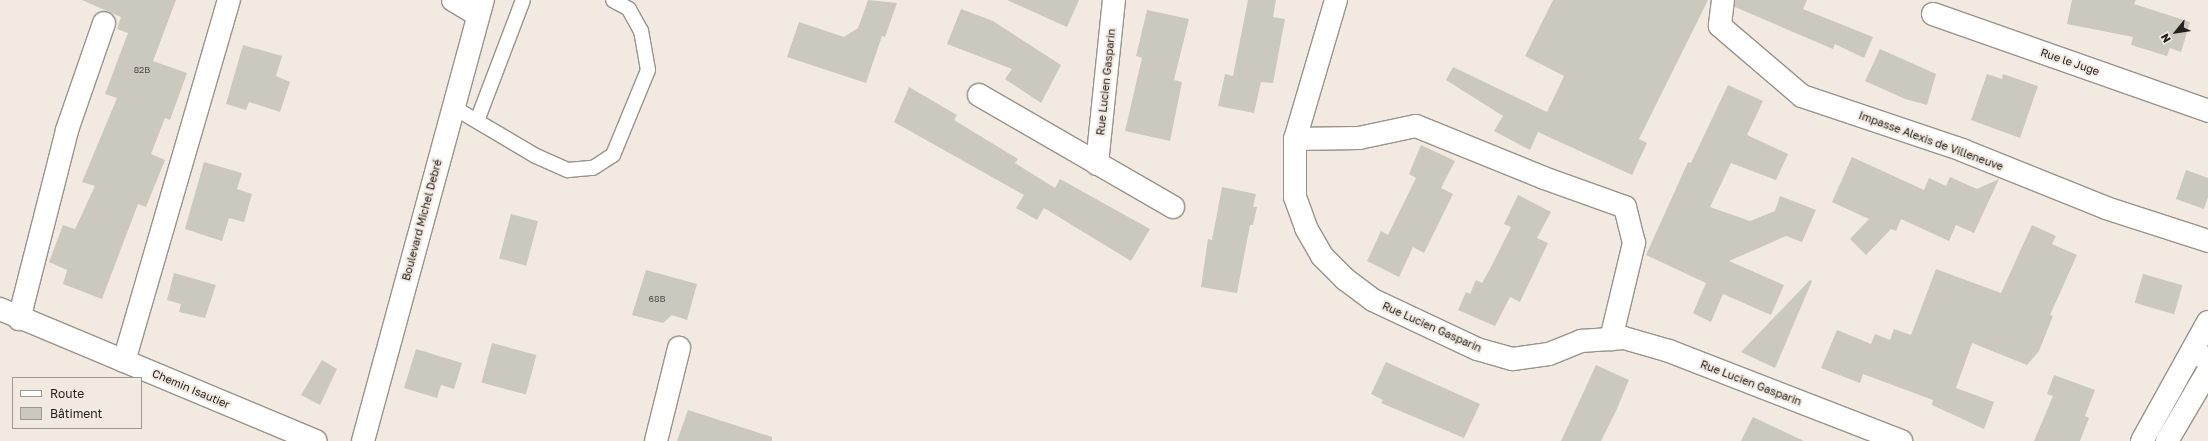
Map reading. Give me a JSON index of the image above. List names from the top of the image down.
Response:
{
  "streets": {
    "street": [
      "Rue le Juge",
      "Rue Lucien Gasparin",
      "Impasse Alexis de Villeneuve",
      "Boulevard Michel Debré",
      "Chemin Isautier"
    ]
  },
  "house_numbers": ["82B", "68B"],
  "legend": ["Route", "Bâtiment"],
  "north": "bottom left"
}
